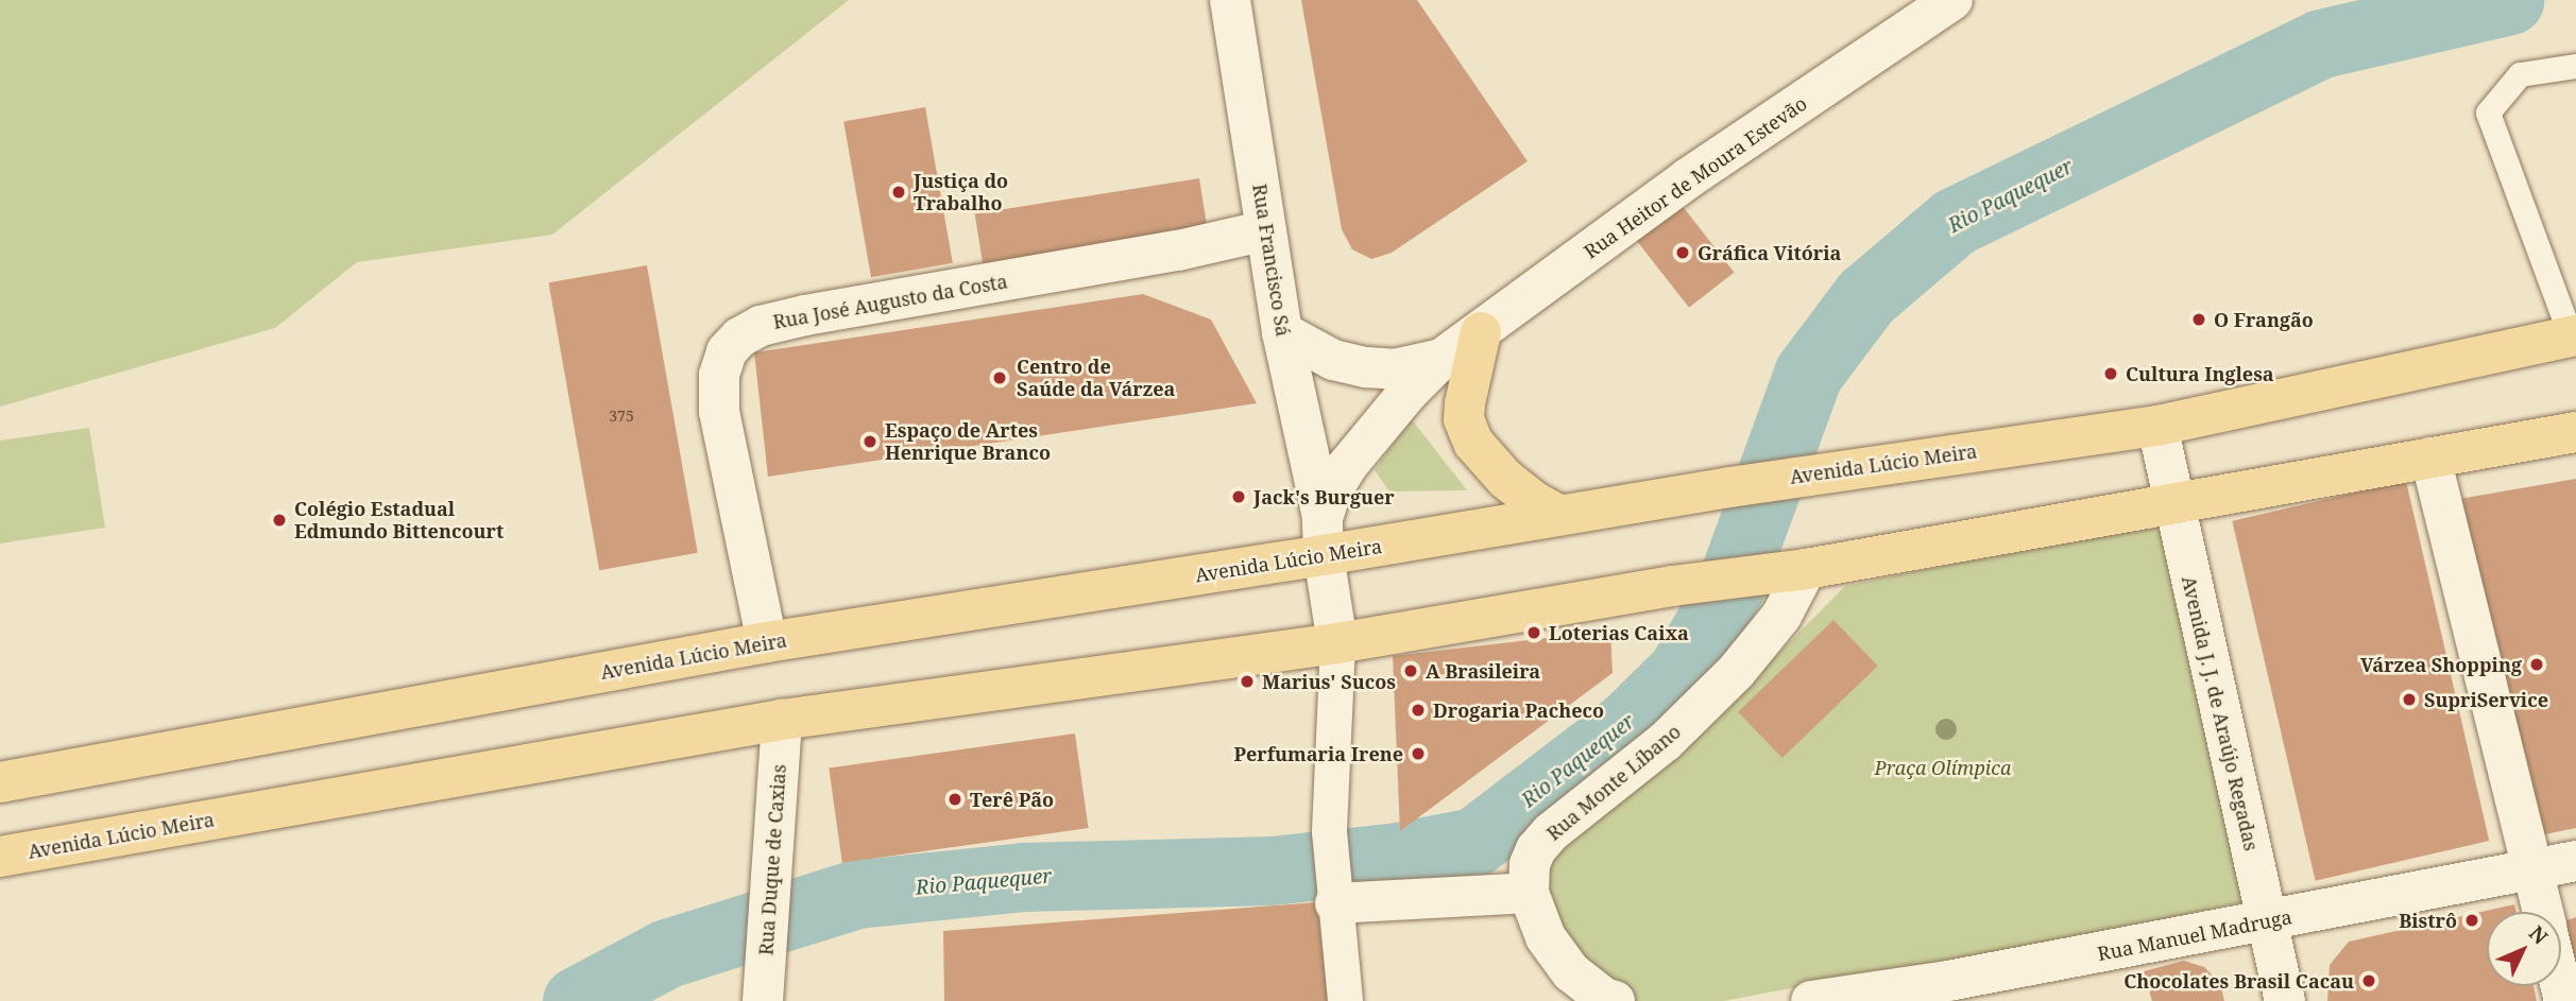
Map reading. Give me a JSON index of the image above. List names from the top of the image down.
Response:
{
  "streets": {
    "main road": ["Avenida Lúcio Meira"],
    "street": [
      "Rua Heitor de Moura Estevão",
      "Rua Francisco Sá",
      "Rua José Augusto da Costa",
      "Avenida J. J. de Araújo Regadas",
      "Rua Monte Líbano",
      "Rua Duque de Caxias",
      "Rua Manuel Madruga"
    ]
  },
  "crossings": [
    ["Rua Francisco Sá", "Rua José Augusto da Costa"],
    ["Rua Francisco Sá", "Avenida Lúcio Meira"],
    ["Rua José Augusto da Costa", "Avenida Lúcio Meira"],
    ["Avenida Lúcio Meira", "Avenida J. J. de Araújo Regadas"],
    ["Avenida Lúcio Meira", "Rua Monte Líbano"],
    ["Avenida Lúcio Meira", "Rua Duque de Caxias"],
    ["Avenida J. J. de Araújo Regadas", "Rua Manuel Madruga"]
  ],
  "water": ["Rio Paquequer"],
  "parks": ["Praça Olímpica"],
  "places": [
    "Justiça do Trabalho",
    "Gráfica Vitória",
    "O Frangão",
    "Cultura Inglesa",
    "Centro de Saúde da Várzea",
    "Espaço de Artes Henrique Branco",
    "Jack's Burguer",
    "Colégio Estadual Edmundo Bittencourt",
    "Loterias Caixa",
    "Várzea Shopping",
    "A Brasileira",
    "Marius' Sucos",
    "SupriService",
    "Drogaria Pacheco",
    "Perfumaria Irene",
    "Terê Pão",
    "Bistrô",
    "Chocolates Brasil Cacau"
  ],
  "house_numbers": ["375"],
  "north": "top right"
}
